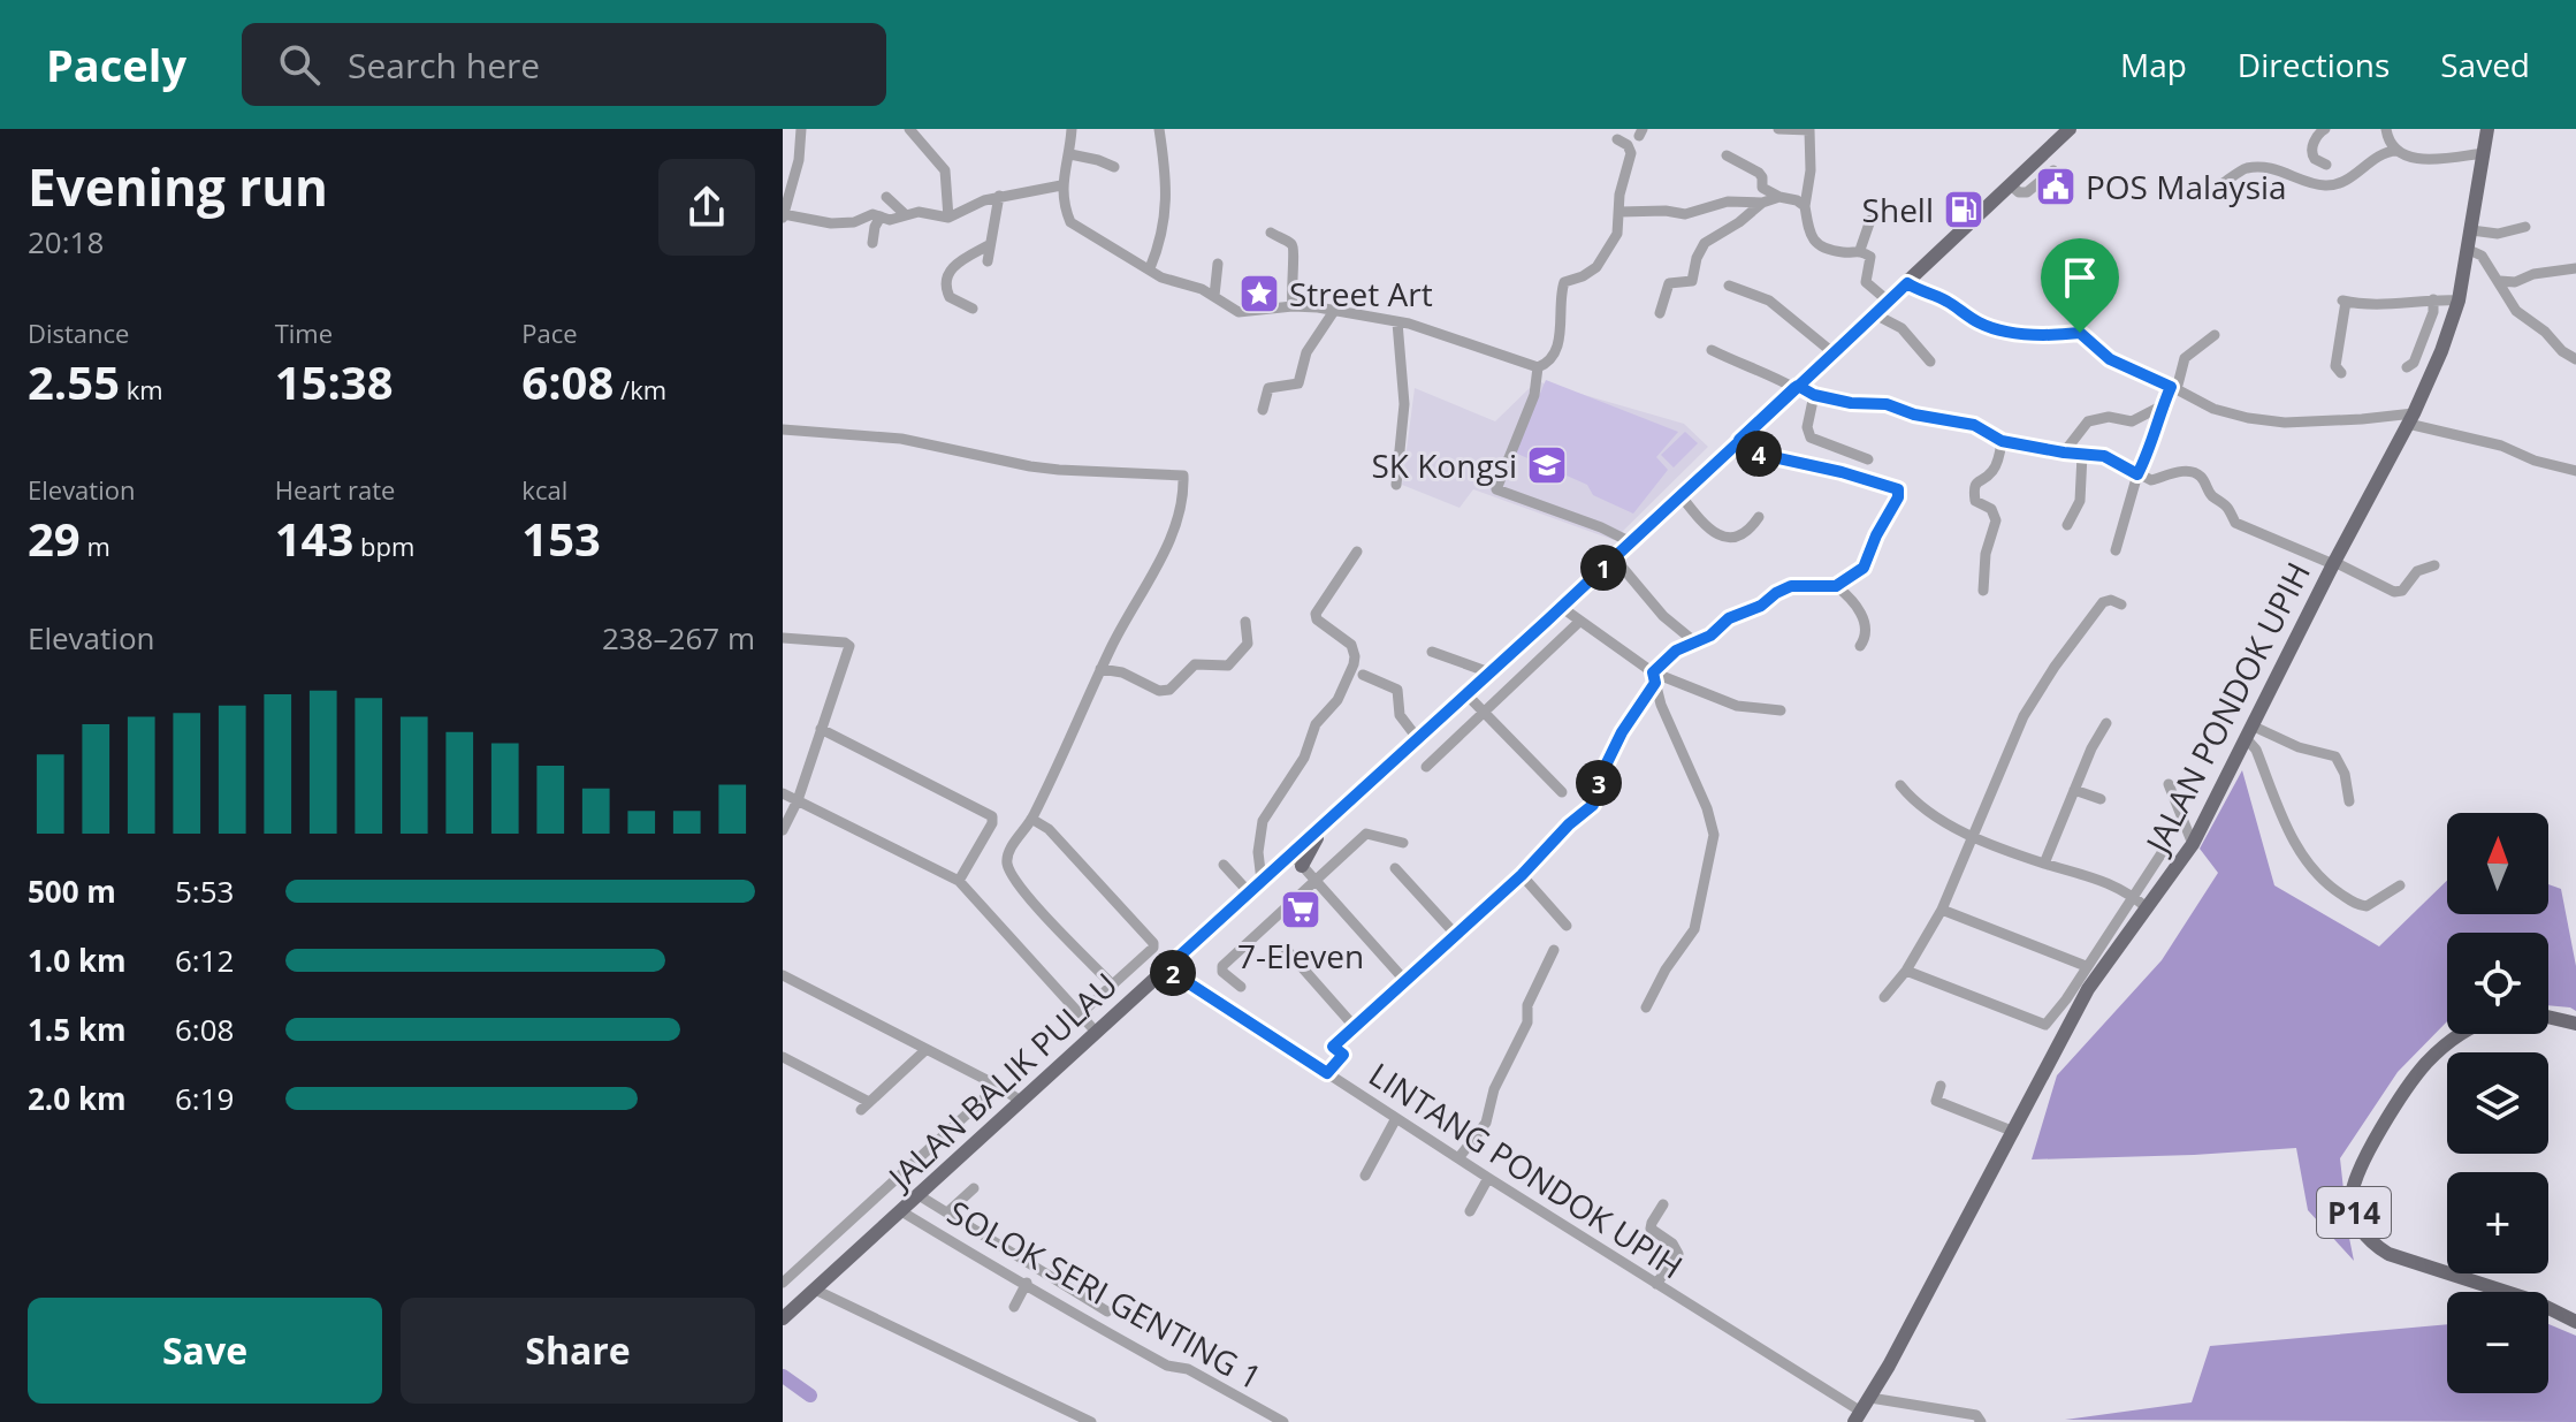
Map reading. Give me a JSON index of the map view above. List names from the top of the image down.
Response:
{
  "streets": {
    "main road": ["JALAN PONDOK UPIH", "JALAN BALIK PULAU", "P14"],
    "street": ["LINTANG PONDOK UPIH", "SOLOK SERI GENTING 1"]
  },
  "crossings": [
    ["JALAN PONDOK UPIH", "LINTANG PONDOK UPIH"],
    ["JALAN BALIK PULAU", "LINTANG PONDOK UPIH"],
    ["JALAN BALIK PULAU", "SOLOK SERI GENTING 1"]
  ],
  "places": {
    "public building": ["POS Malaysia"],
    "fuel station": ["Shell"],
    "place": ["Street Art"],
    "school or university": ["SK Kongsi"],
    "supermarket": ["7-Eleven"]
  },
  "north": "top",
  "page": {
    "header": "Pacely",
    "search": "Search here",
    "nav": ["Map", "Directions", "Saved"],
    "heading": ["Evening run", "20:18"],
    "stats": [
      ["Distance", "2.55 km"],
      ["Time", "15:38"],
      ["Pace", "6:08 /km"],
      ["Elevation", "29 m"],
      ["Heart rate", "143 bpm"],
      ["kcal", "153"]
    ],
    "pins": [
      "4",
      "1",
      "3",
      "2"
    ],
    "chart": ["Elevation", "238–267 m"],
    "map_buttons": ["+", "−"],
    "list": [
      {
        "name": "500 m",
        "note": "5:53"
      },
      {
        "name": "1.0 km",
        "note": "6:12"
      },
      {
        "name": "1.5 km",
        "note": "6:08"
      },
      {
        "name": "2.0 km",
        "note": "6:19"
      }
    ],
    "buttons": ["Save", "Share"]
  }
}
